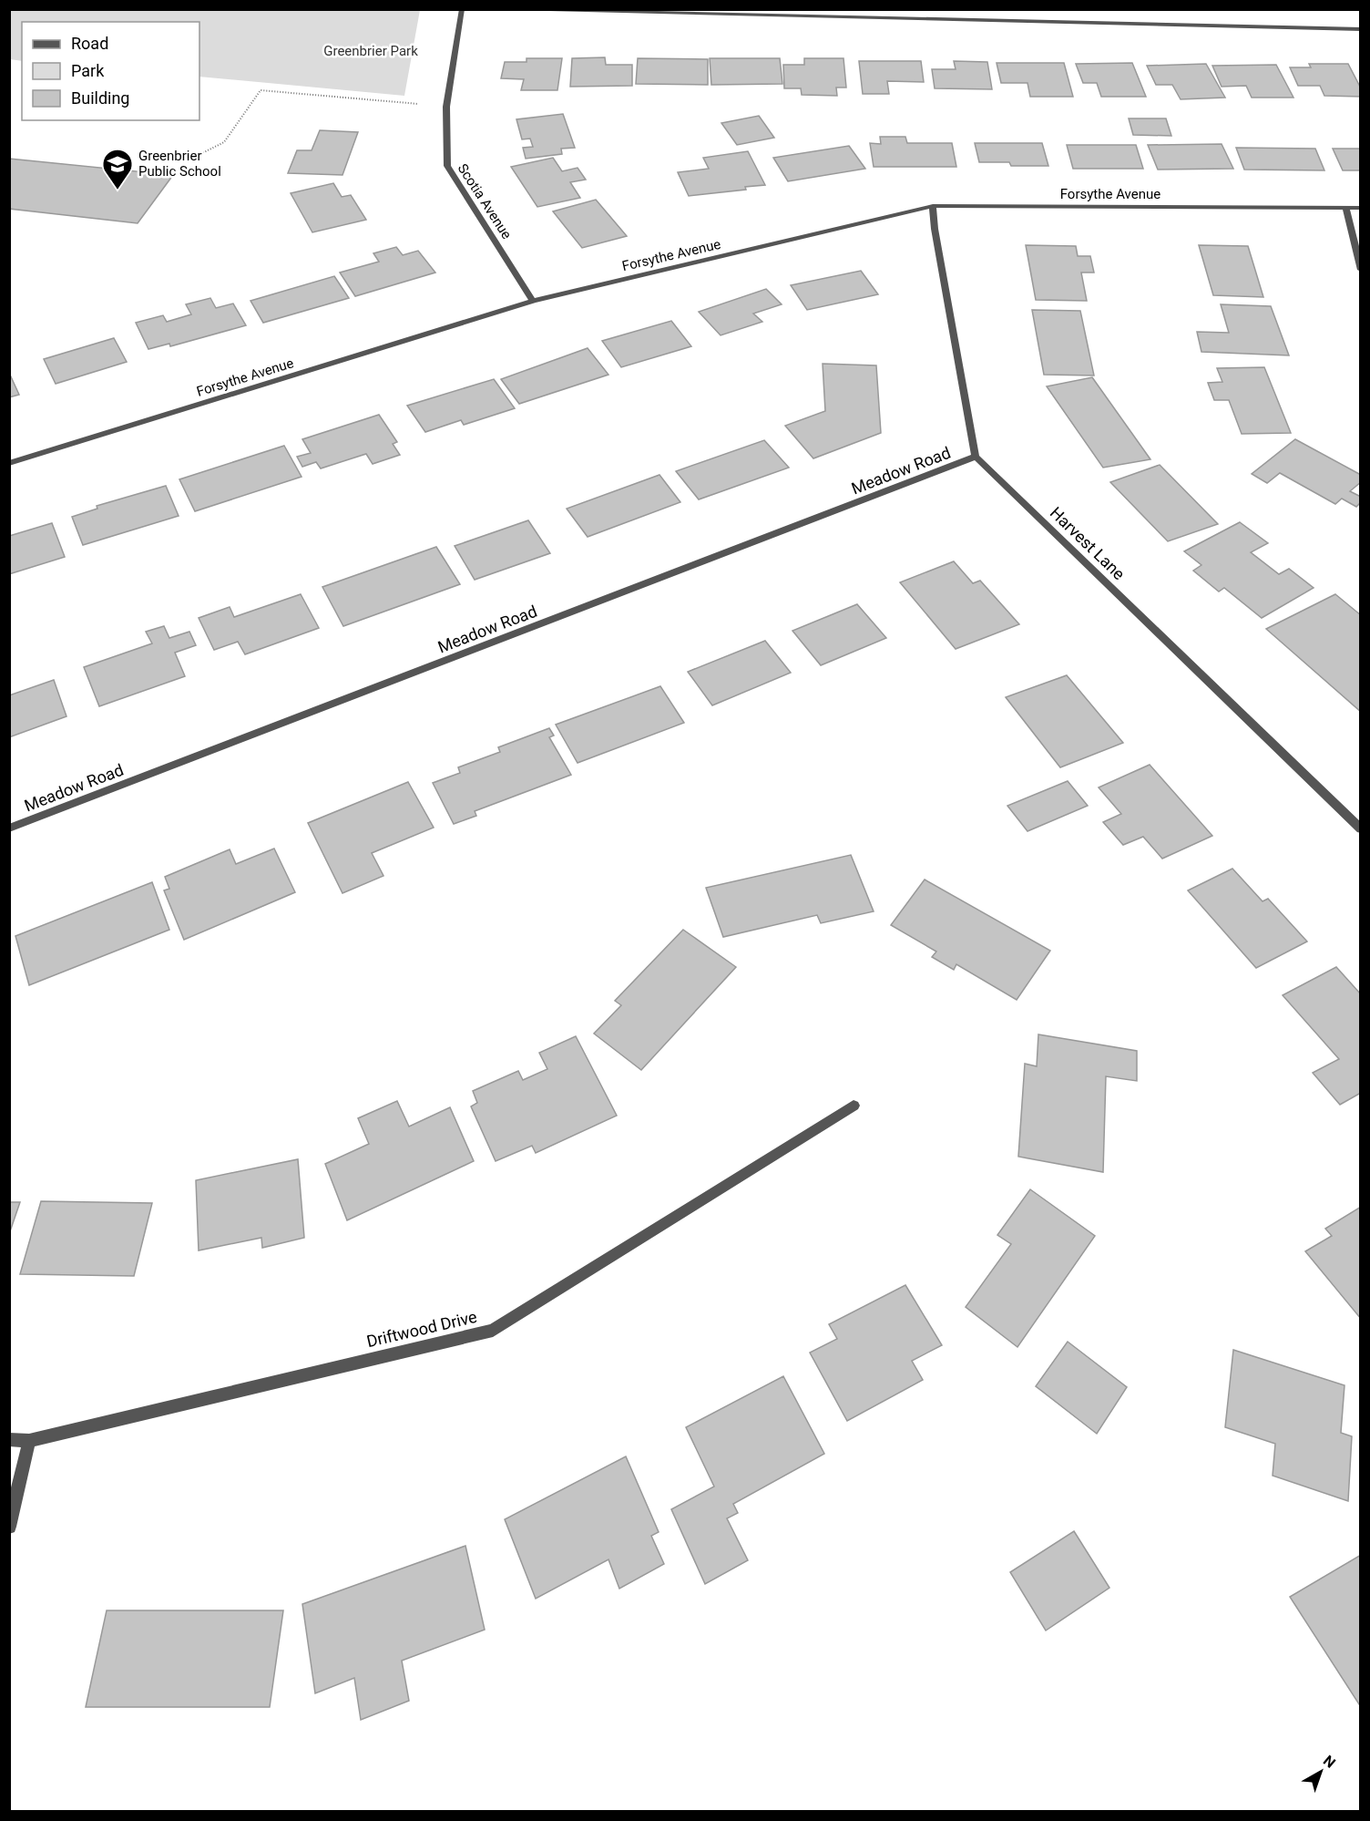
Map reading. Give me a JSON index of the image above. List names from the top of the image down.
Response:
{
  "streets": {
    "street": [
      "Forsythe Avenue",
      "Scotia Avenue",
      "Meadow Road",
      "Harvest Lane",
      "Driftwood Drive"
    ]
  },
  "crossings": [
    ["Forsythe Avenue", "Scotia Avenue"],
    ["Meadow Road", "Harvest Lane"]
  ],
  "parks": ["Greenbrier Park"],
  "places": {
    "school or university": ["Greenbrier Public School"]
  },
  "legend": ["Road", "Park", "Building"],
  "north": "top right"
}
